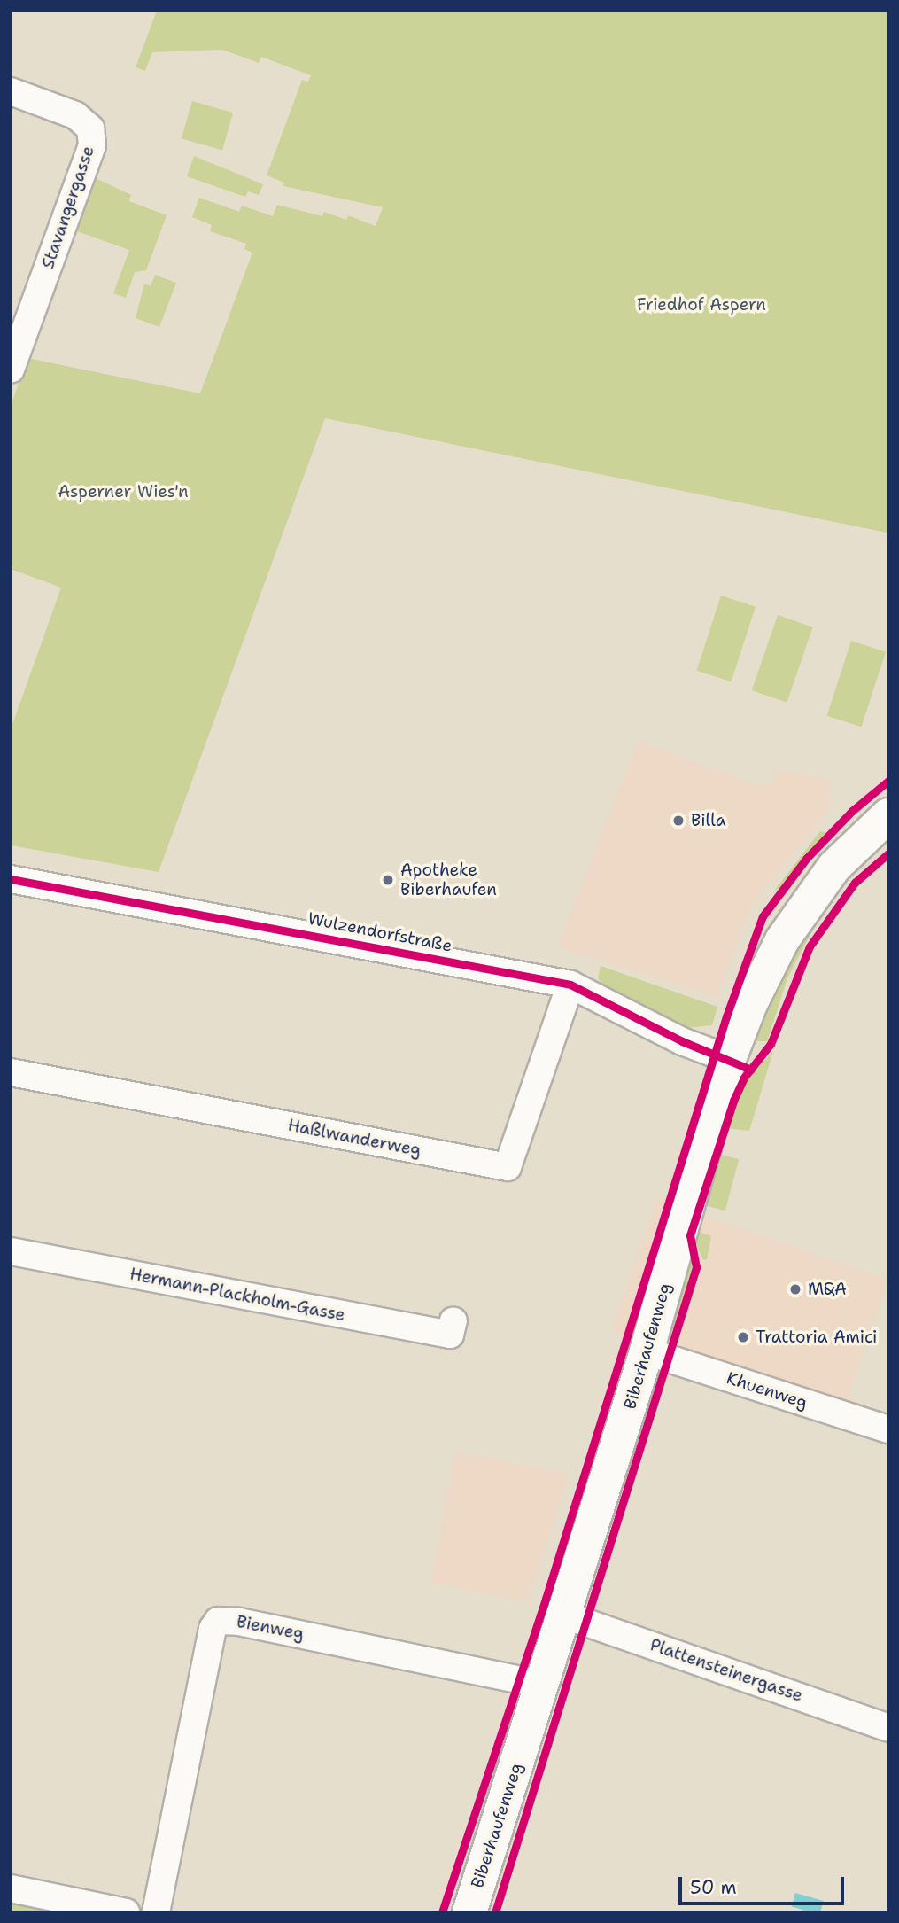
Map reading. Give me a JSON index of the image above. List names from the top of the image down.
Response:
{
  "streets": {
    "main road": ["Biberhaufenweg"],
    "street": [
      "Stavangergasse",
      "Wulzendorfstraße",
      "Haßlwanderweg",
      "Hermann-Plackholm-Gasse",
      "Khuenweg",
      "Bienweg",
      "Plattensteinergasse"
    ]
  },
  "crossings": [
    ["Wulzendorfstraße", "Haßlwanderweg"],
    ["Wulzendorfstraße", "Biberhaufenweg"],
    ["Biberhaufenweg", "Khuenweg"],
    ["Biberhaufenweg", "Bienweg"],
    ["Biberhaufenweg", "Plattensteinergasse"]
  ],
  "parks": ["Friedhof Aspern", "Asperner Wies'n"],
  "places": [
    "Billa",
    "Apotheke Biberhaufen",
    "M&A",
    "Trattoria Amici"
  ],
  "scale_bar": "50 m"
}
